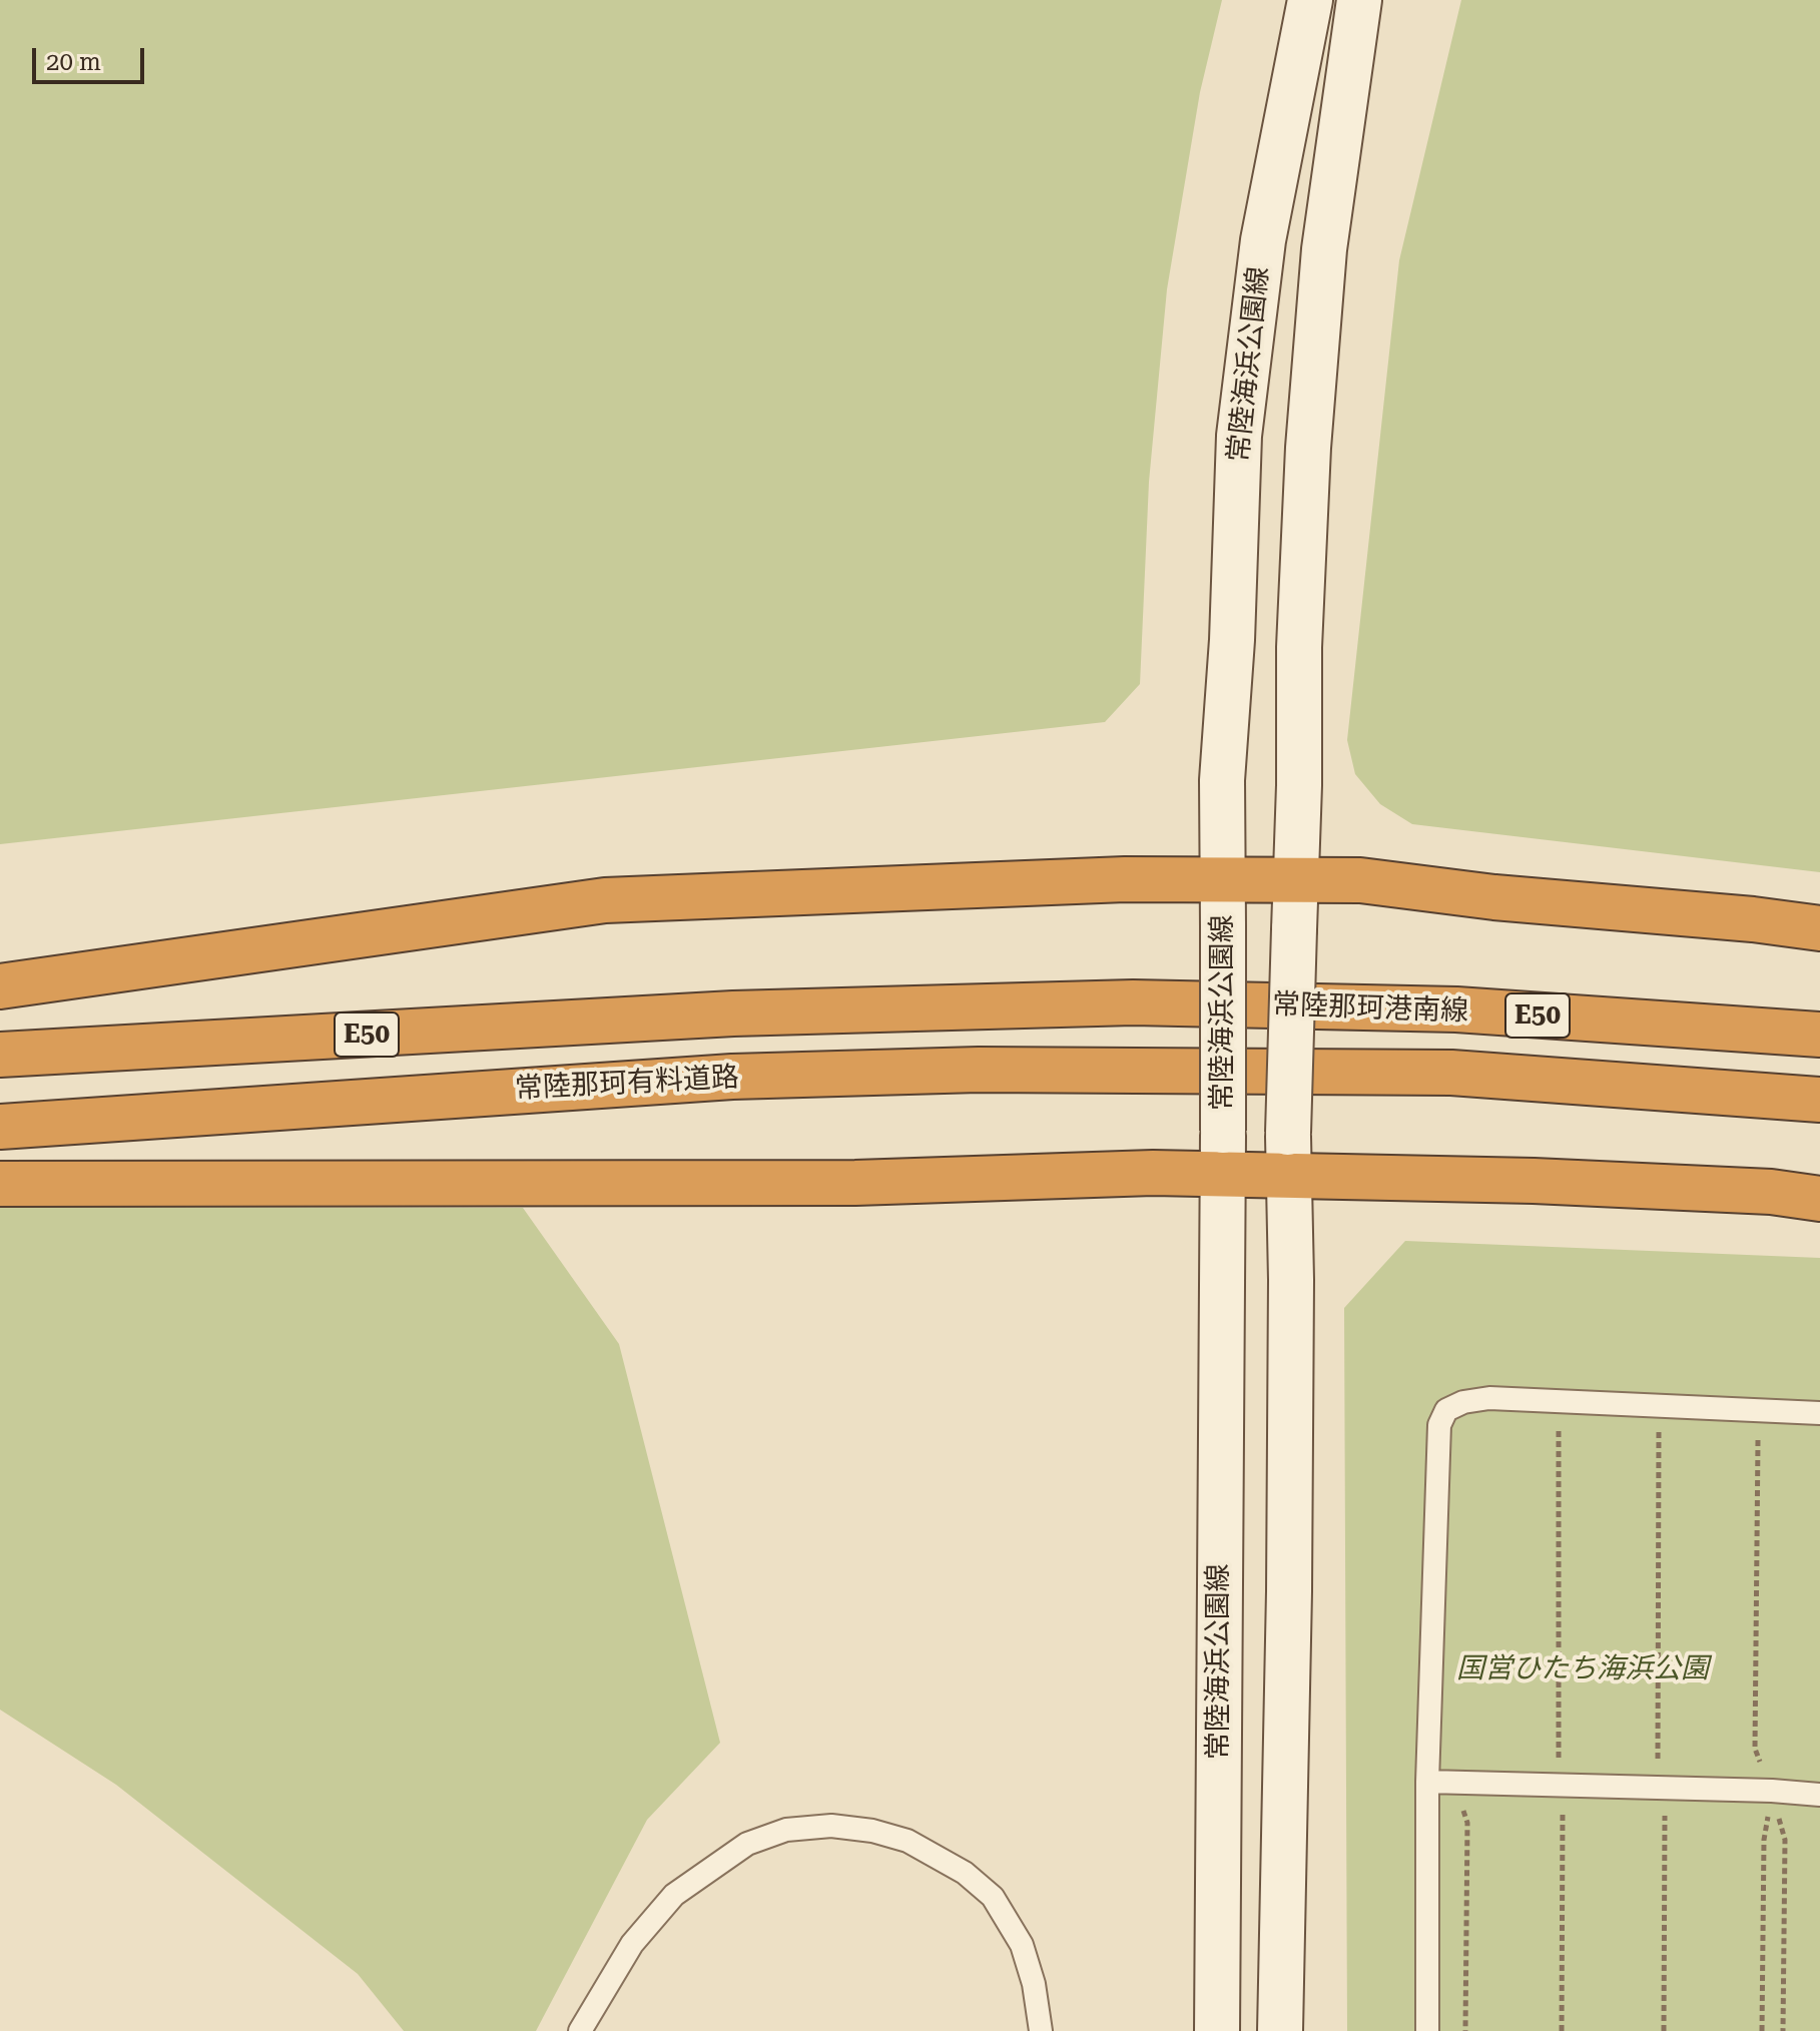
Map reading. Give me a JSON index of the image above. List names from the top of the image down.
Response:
{
  "streets": {
    "highway": ["常陸那珂港南線", "E50", "常陸那珂有料道路"],
    "main road": ["常陸海浜公園線"]
  },
  "parks": ["国営ひたち海浜公園"],
  "scale_bar": "20 m"
}
